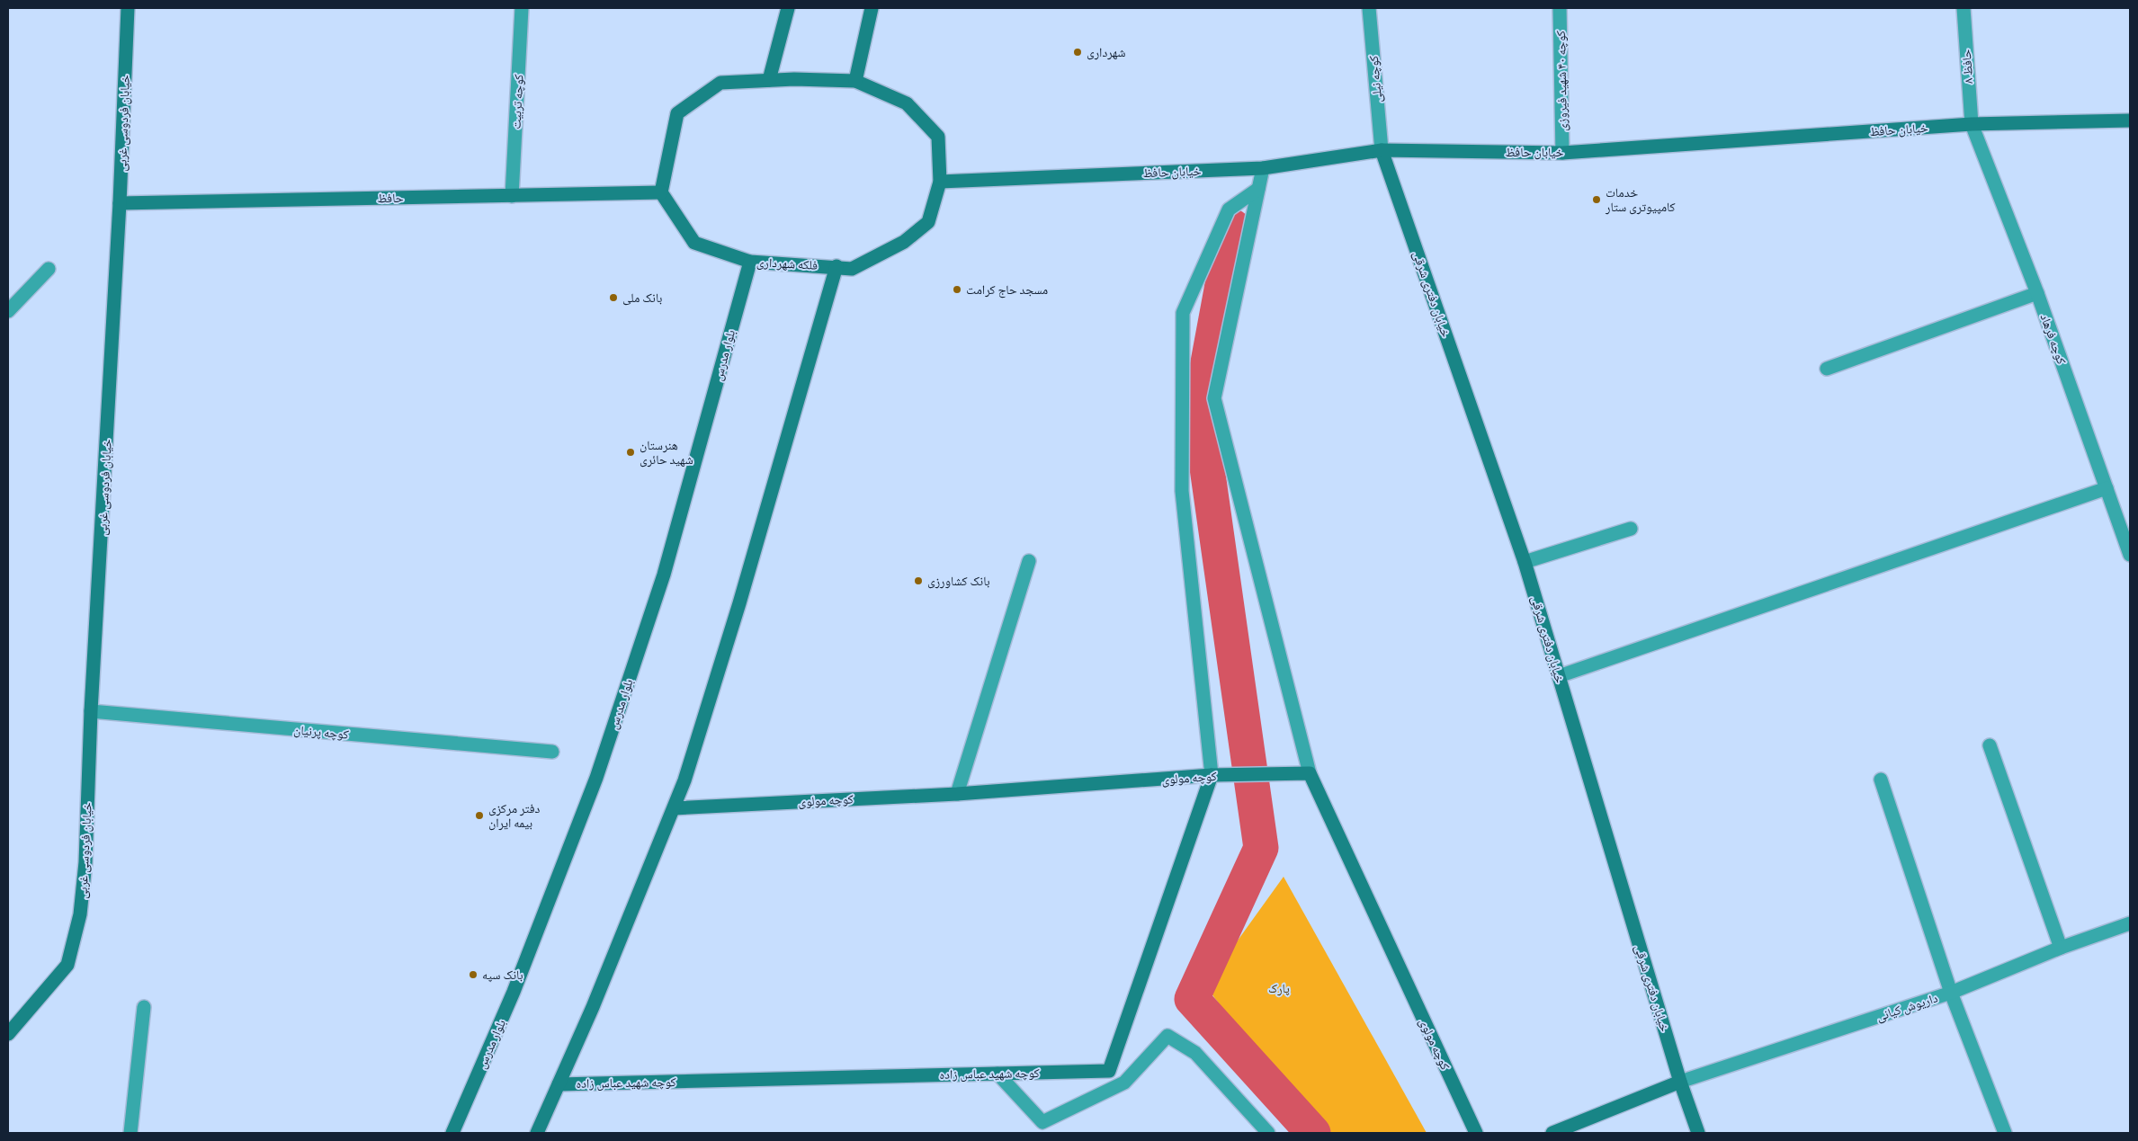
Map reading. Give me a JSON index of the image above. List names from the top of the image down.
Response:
{
  "streets": {
    "street": [
      "حافظ ۸",
      "کوچه نیلی",
      "کوچه ۴۰ شهید فیروزی",
      "کوچه تربیت",
      "خیابان فردوسی غربی",
      "خیابان حافظ",
      "حافظ",
      "فلکه شهرداری",
      "خیابان دفتری شرقی",
      "کوچه فرهاد",
      "بلوار مدرس",
      "کوچه پرنیان",
      "کوچه مولوی",
      "داریوش کیانی",
      "کوچه شهید عباس زاده"
    ]
  },
  "crossings": [
    ["حافظ ۸", "خیابان حافظ"],
    ["حافظ ۸", "کوچه فرهاد"],
    ["کوچه نیلی", "خیابان حافظ"],
    ["کوچه نیلی", "خیابان دفتری شرقی"],
    ["کوچه ۴۰ شهید فیروزی", "خیابان حافظ"],
    ["کوچه تربیت", "حافظ"],
    ["خیابان فردوسی غربی", "حافظ"],
    ["خیابان فردوسی غربی", "کوچه پرنیان"],
    ["خیابان حافظ", "فلکه شهرداری"],
    ["خیابان حافظ", "خیابان دفتری شرقی"],
    ["خیابان حافظ", "کوچه فرهاد"],
    ["حافظ", "فلکه شهرداری"],
    ["فلکه شهرداری", "بلوار مدرس"],
    ["خیابان دفتری شرقی", "داریوش کیانی"],
    ["کوچه مولوی", "کوچه شهید عباس زاده"]
  ],
  "parks": ["پارک"],
  "places": [
    "شهرداری",
    "خدمات کامپیوتری ستار",
    "مسجد حاج کرامت",
    "بانک ملی",
    "هنرستان شهید حائری",
    "بانک کشاورزی",
    "دفتر مرکزی بیمه ایران",
    "بانک سپه"
  ]
}
